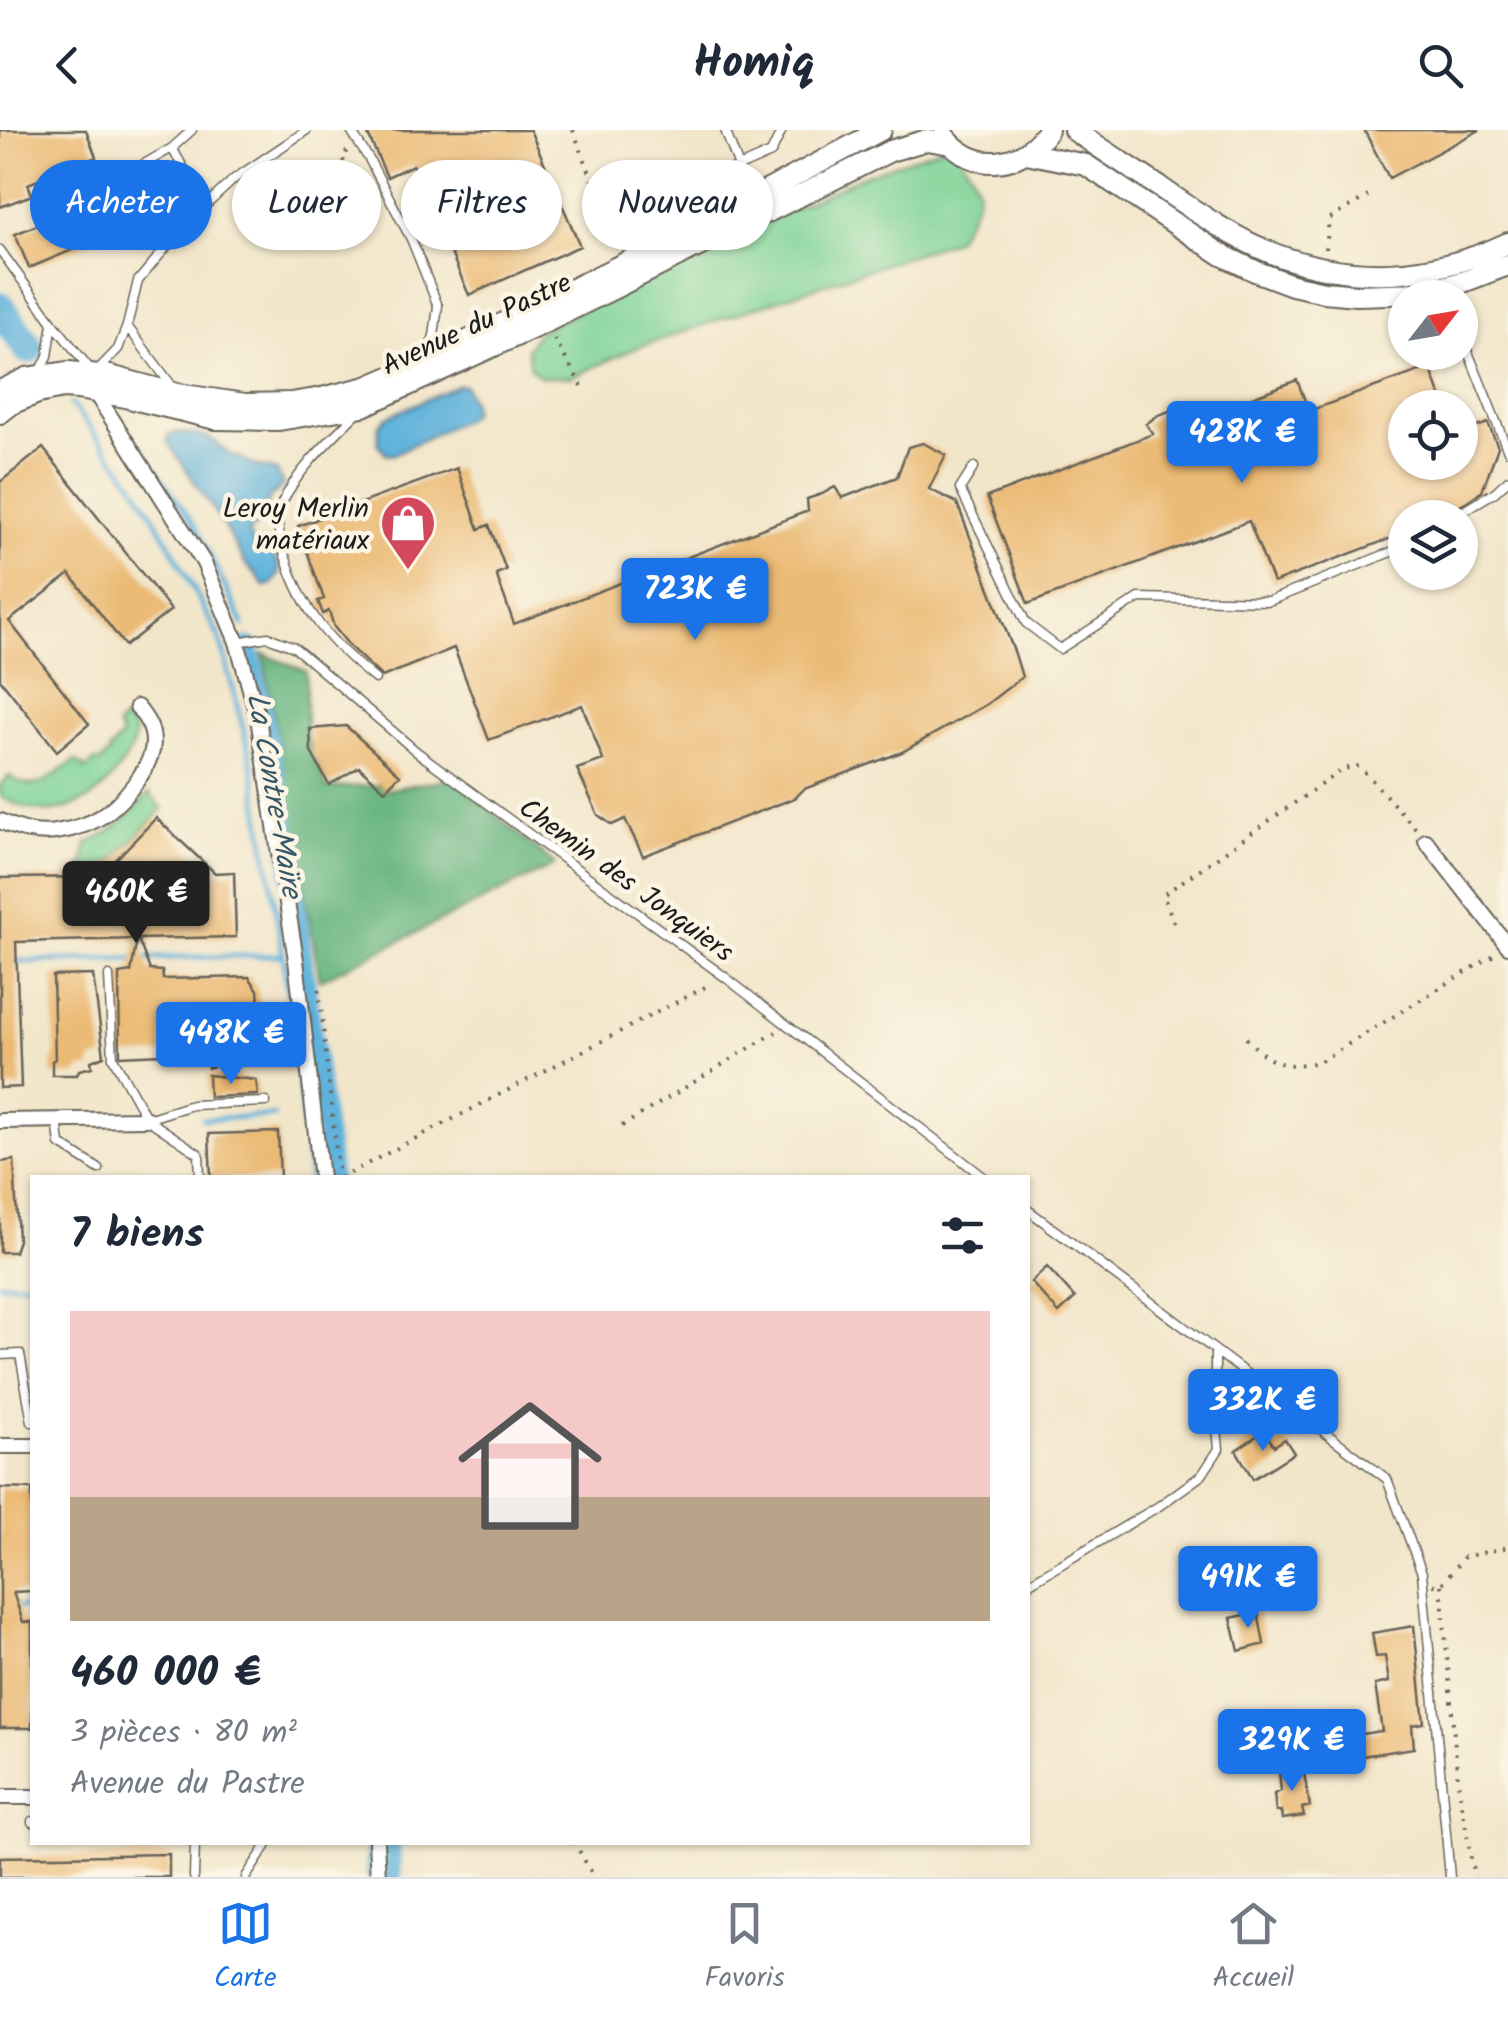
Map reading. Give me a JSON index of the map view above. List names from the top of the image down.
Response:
{
  "streets": {
    "street": ["Avenue du Pastre"],
    "lane": ["Chemin des Jonquiers"]
  },
  "water": ["La Contre-Maïre"],
  "places": {
    "shop": ["Leroy Merlin matériaux"]
  },
  "north": "top right",
  "page": {
    "header": "Homiq",
    "chip": [
      "Acheter",
      "Louer",
      "Filtres",
      "Nouveau"
    ],
    "price": [
      "428K €",
      "723K €",
      "460K €",
      "448K €",
      "332K €",
      "491K €",
      "329K €"
    ],
    "heading": "7 biens",
    "list": [
      {
        "name": "460 000 €",
        "note": "3 pièces · 80 m² · Avenue du Pastre"
      }
    ],
    "tabs": ["Carte", "Favoris", "Accueil"]
  }
}
